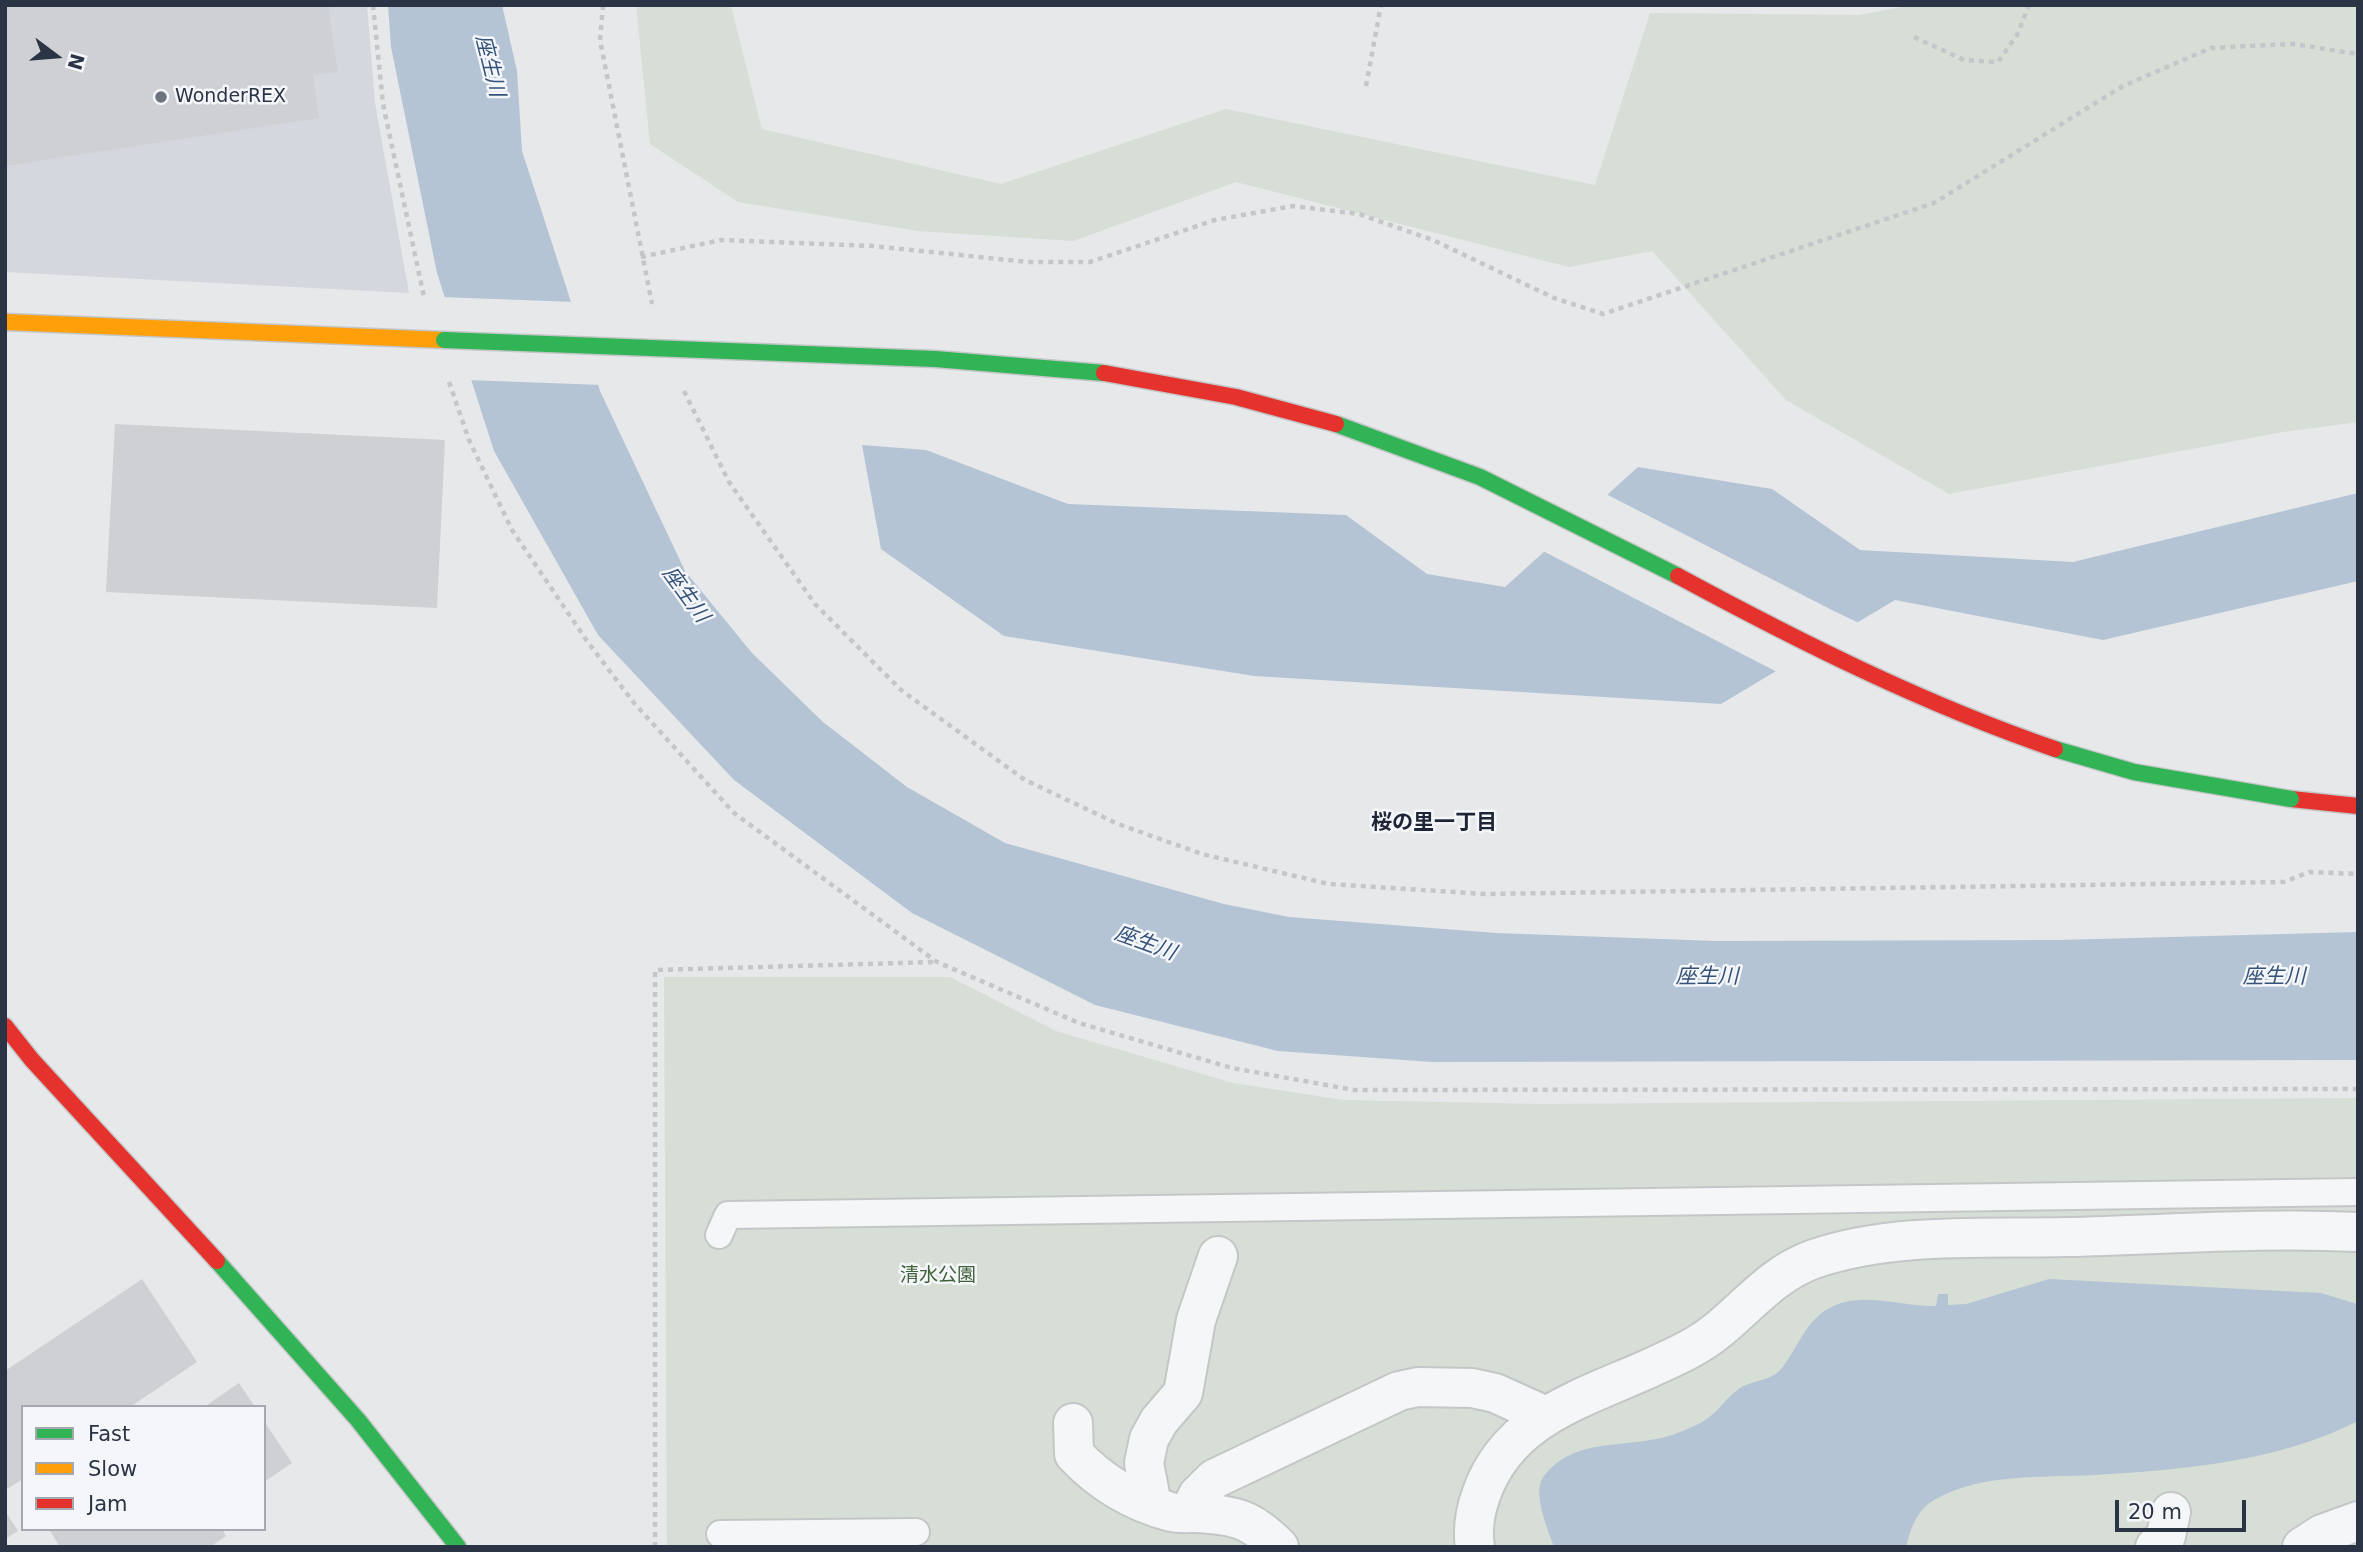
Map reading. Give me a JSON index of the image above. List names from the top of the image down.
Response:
{
  "districts": ["桜の里一丁目"],
  "water": ["座生川"],
  "parks": ["清水公園"],
  "places": ["WonderREX"],
  "legend": ["Fast", "Slow", "Jam"],
  "scale_bar": "20 m",
  "north": "right"
}
